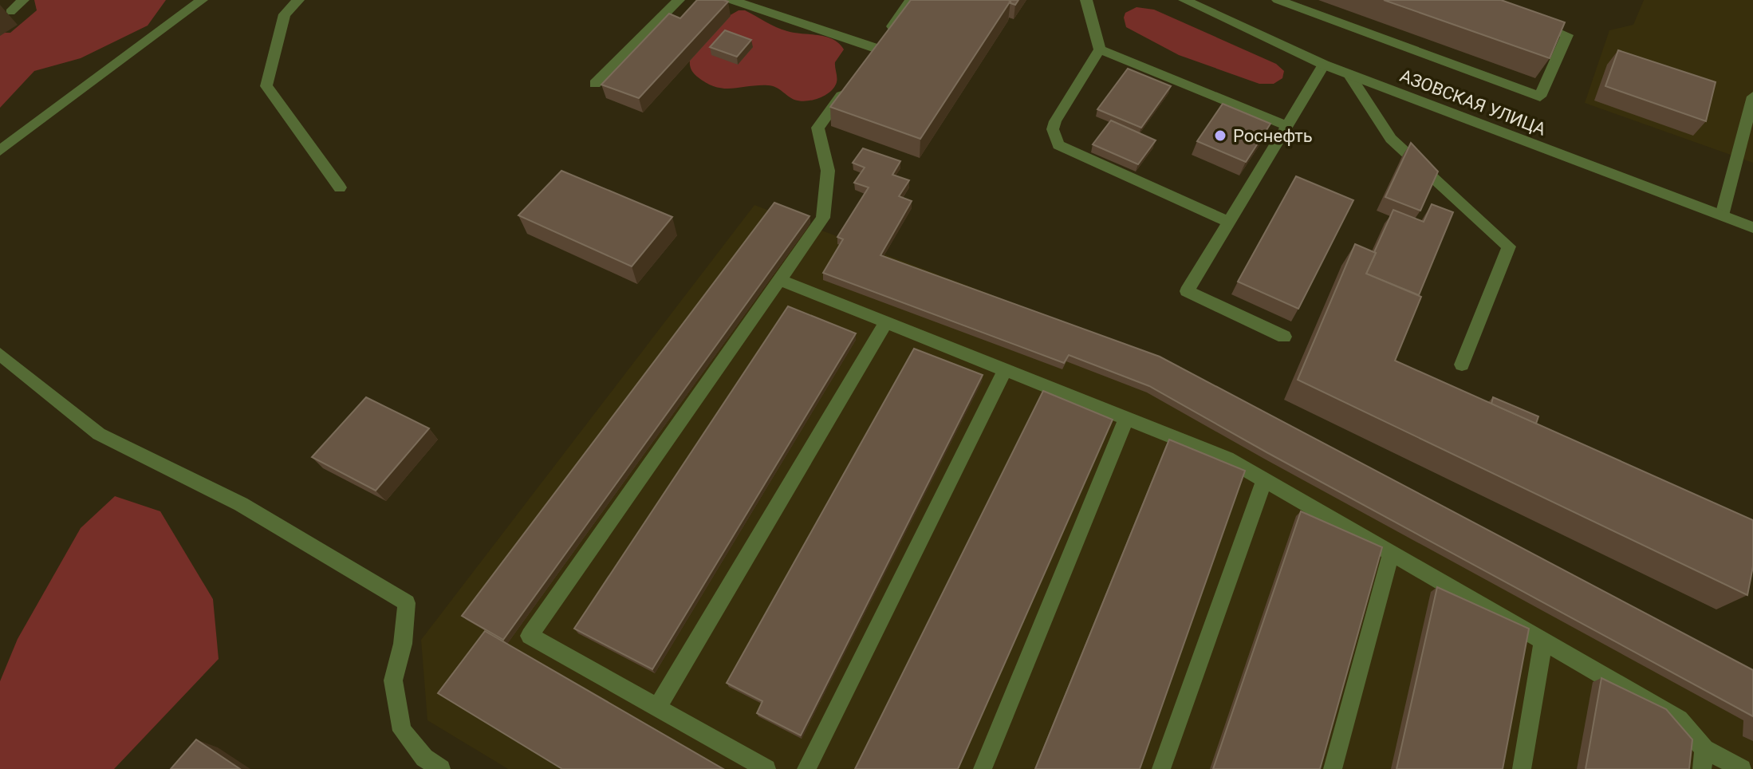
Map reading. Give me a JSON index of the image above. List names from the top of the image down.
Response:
{
  "streets": {
    "street": ["АЗОВСКАЯ УЛИЦА"]
  },
  "places": ["Роснефть"]
}
